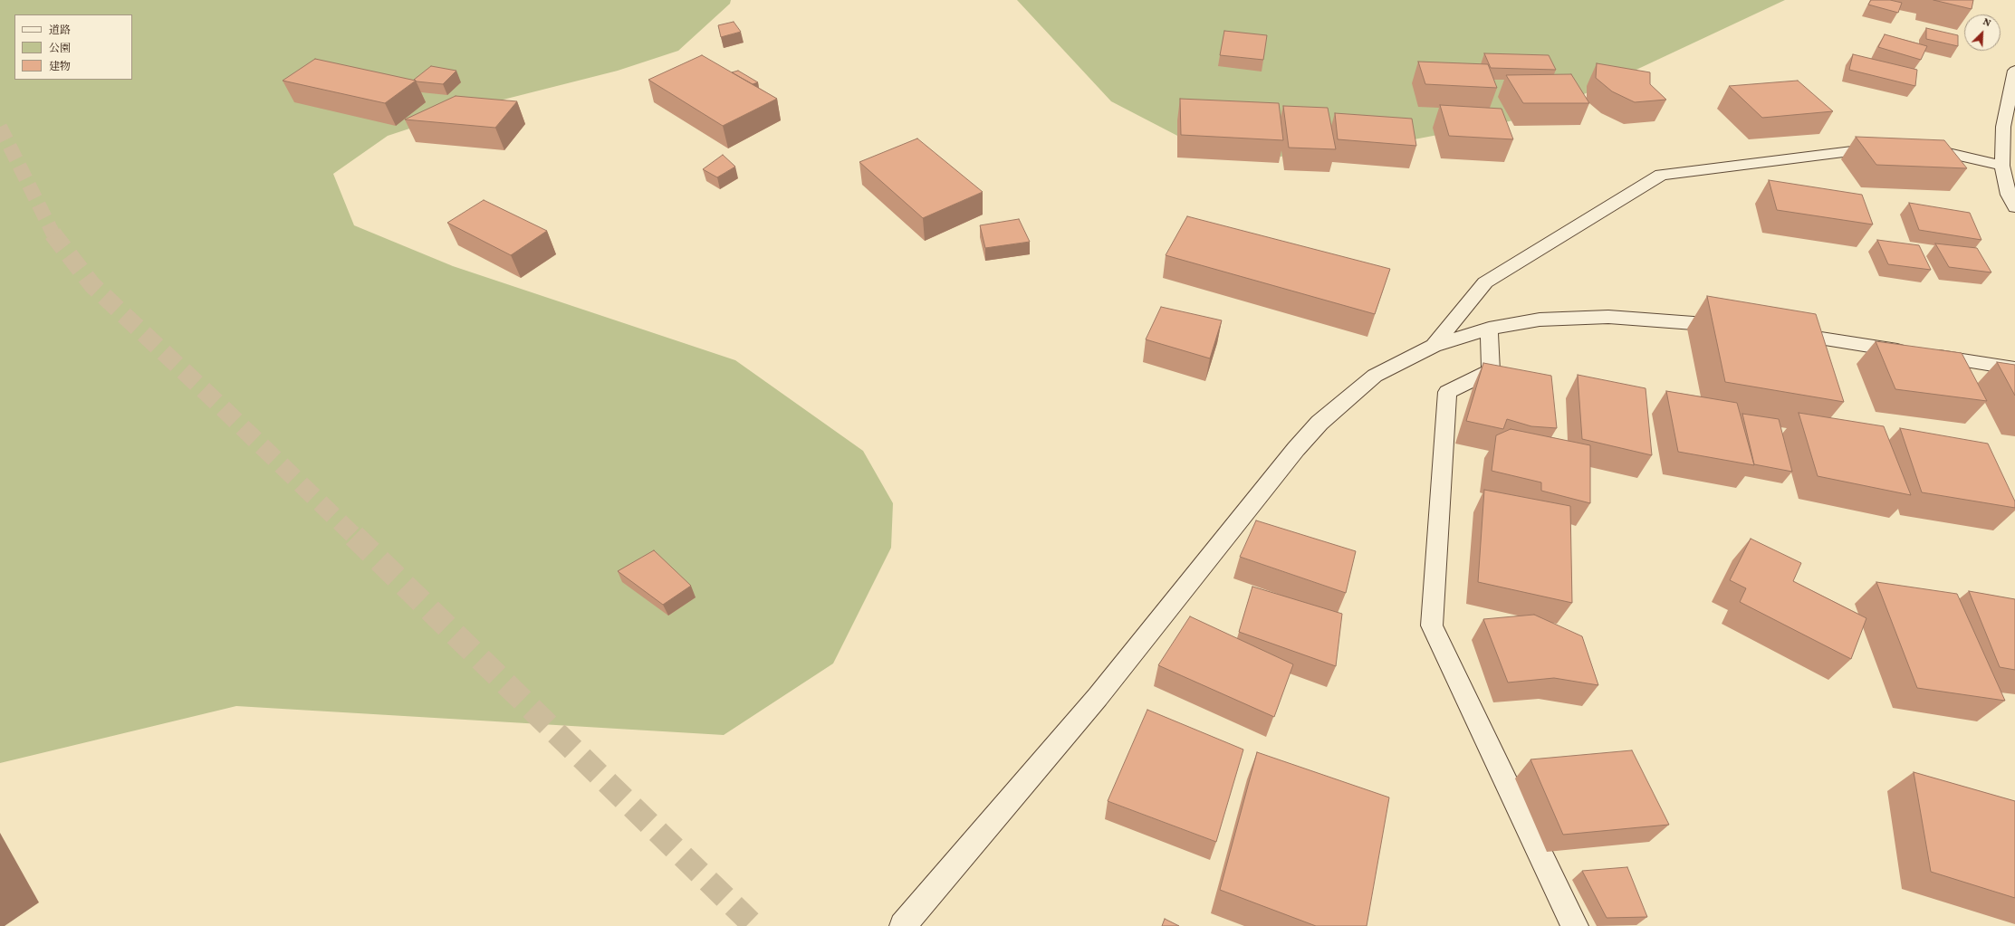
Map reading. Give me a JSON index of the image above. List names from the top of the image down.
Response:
{
  "legend": ["道路", "公園", "建物"],
  "north": "top right"
}
